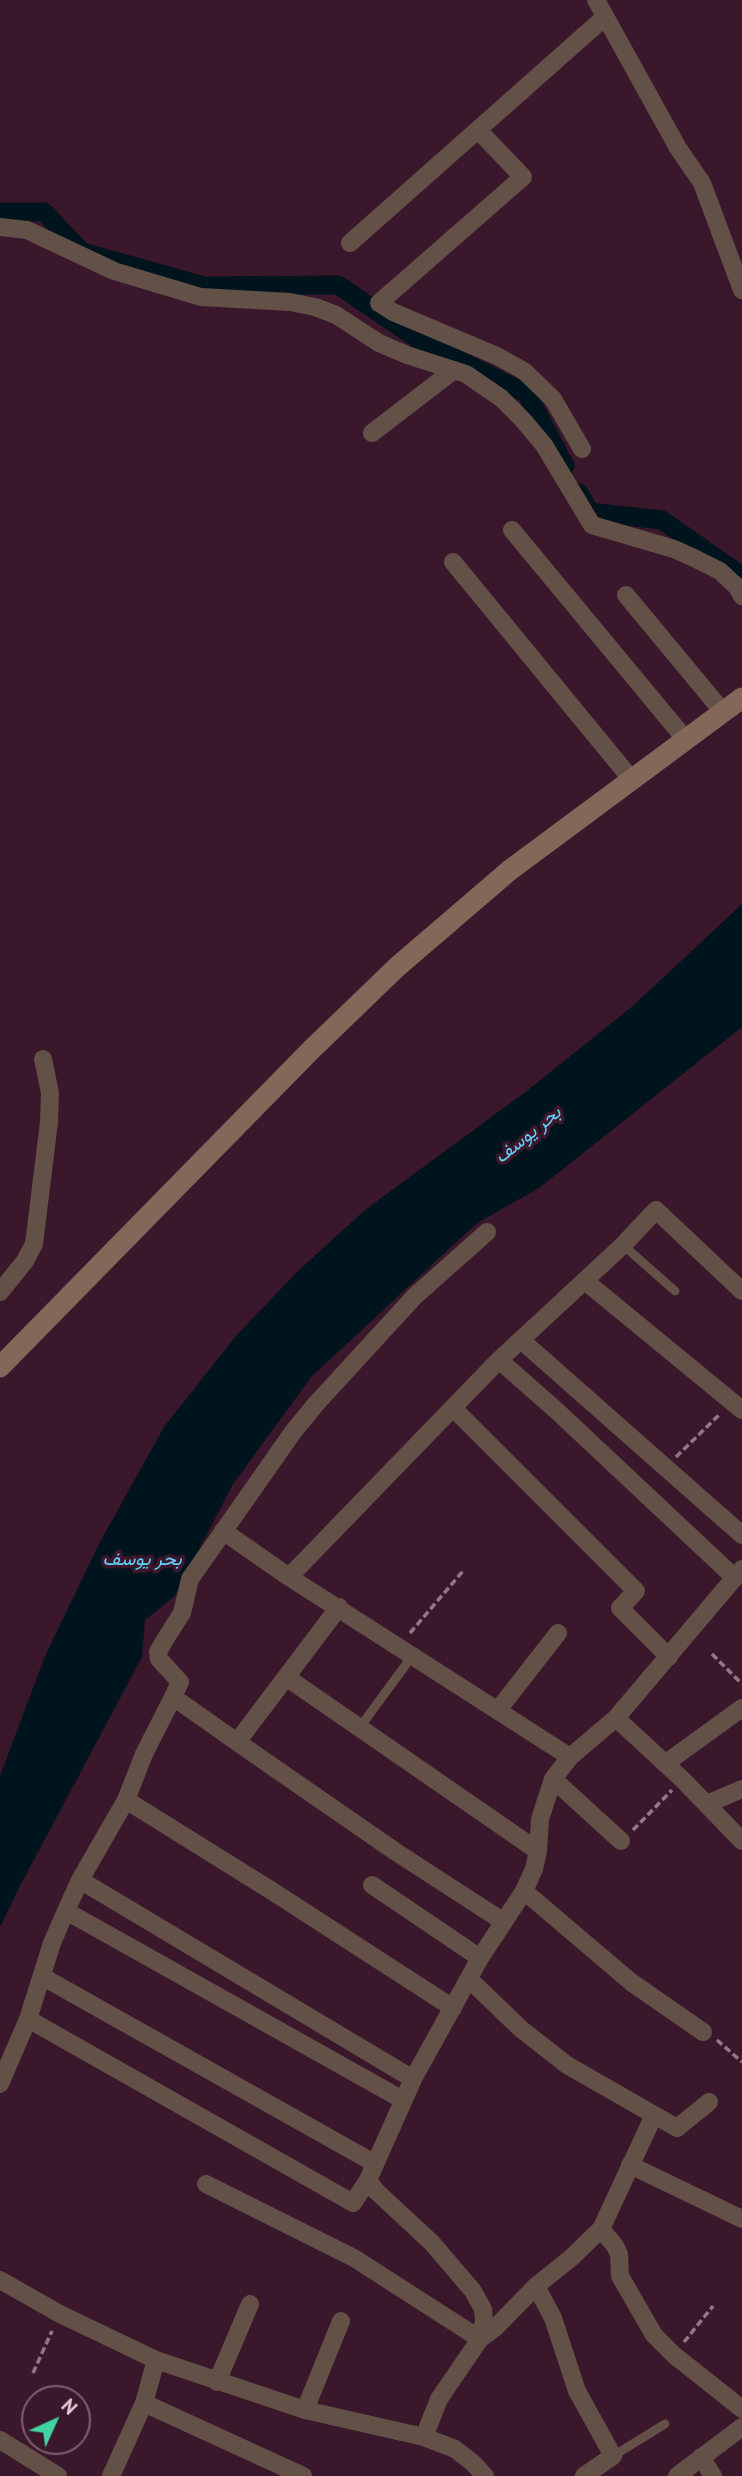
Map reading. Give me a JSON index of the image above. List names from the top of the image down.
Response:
{
  "water": ["بحر يوسف"],
  "north": "top right"
}
